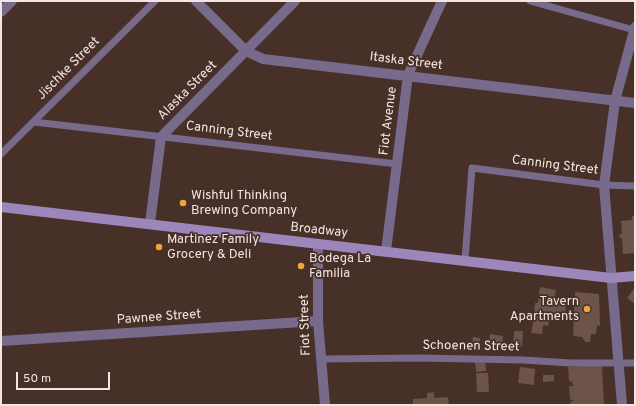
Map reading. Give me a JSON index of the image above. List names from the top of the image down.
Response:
{
  "streets": {
    "main road": ["Broadway"],
    "street": [
      "Itaska Street",
      "Alaska Street",
      "Fiot Avenue",
      "Pawnee Street",
      "Fiot Street"
    ],
    "lane": ["Jischke Street", "Canning Street", "Schoenen Street"]
  },
  "crossings": [
    ["Itaska Street", "Alaska Street"],
    ["Itaska Street", "Fiot Avenue"],
    ["Jischke Street", "Canning Street"],
    ["Alaska Street", "Canning Street"],
    ["Alaska Street", "Broadway"],
    ["Fiot Avenue", "Canning Street"],
    ["Fiot Avenue", "Broadway"],
    ["Canning Street", "Broadway"],
    ["Broadway", "Fiot Street"],
    ["Pawnee Street", "Fiot Street"],
    ["Fiot Street", "Schoenen Street"]
  ],
  "places": [
    "Wishful Thinking Brewing Company",
    "Martinez Family Grocery & Deli",
    "Bodega La Familia",
    "Tavern Apartments"
  ],
  "scale_bar": "50 m"
}
